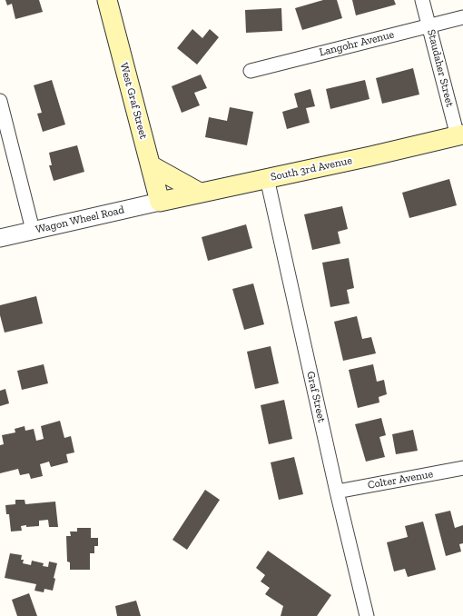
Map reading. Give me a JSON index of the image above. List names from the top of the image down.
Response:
{
  "streets": {
    "main road": ["West Graf Street", "South 3rd Avenue"],
    "street": [
      "Langohr Avenue",
      "Staudaher Street",
      "Wagon Wheel Road",
      "Graf Street",
      "Colter Avenue"
    ]
  },
  "crossings": [
    ["Langohr Avenue", "Staudaher Street"],
    ["Staudaher Street", "South 3rd Avenue"],
    ["West Graf Street", "South 3rd Avenue"],
    ["West Graf Street", "Wagon Wheel Road"],
    ["South 3rd Avenue", "Wagon Wheel Road"],
    ["South 3rd Avenue", "Graf Street"],
    ["Graf Street", "Colter Avenue"]
  ]
}
